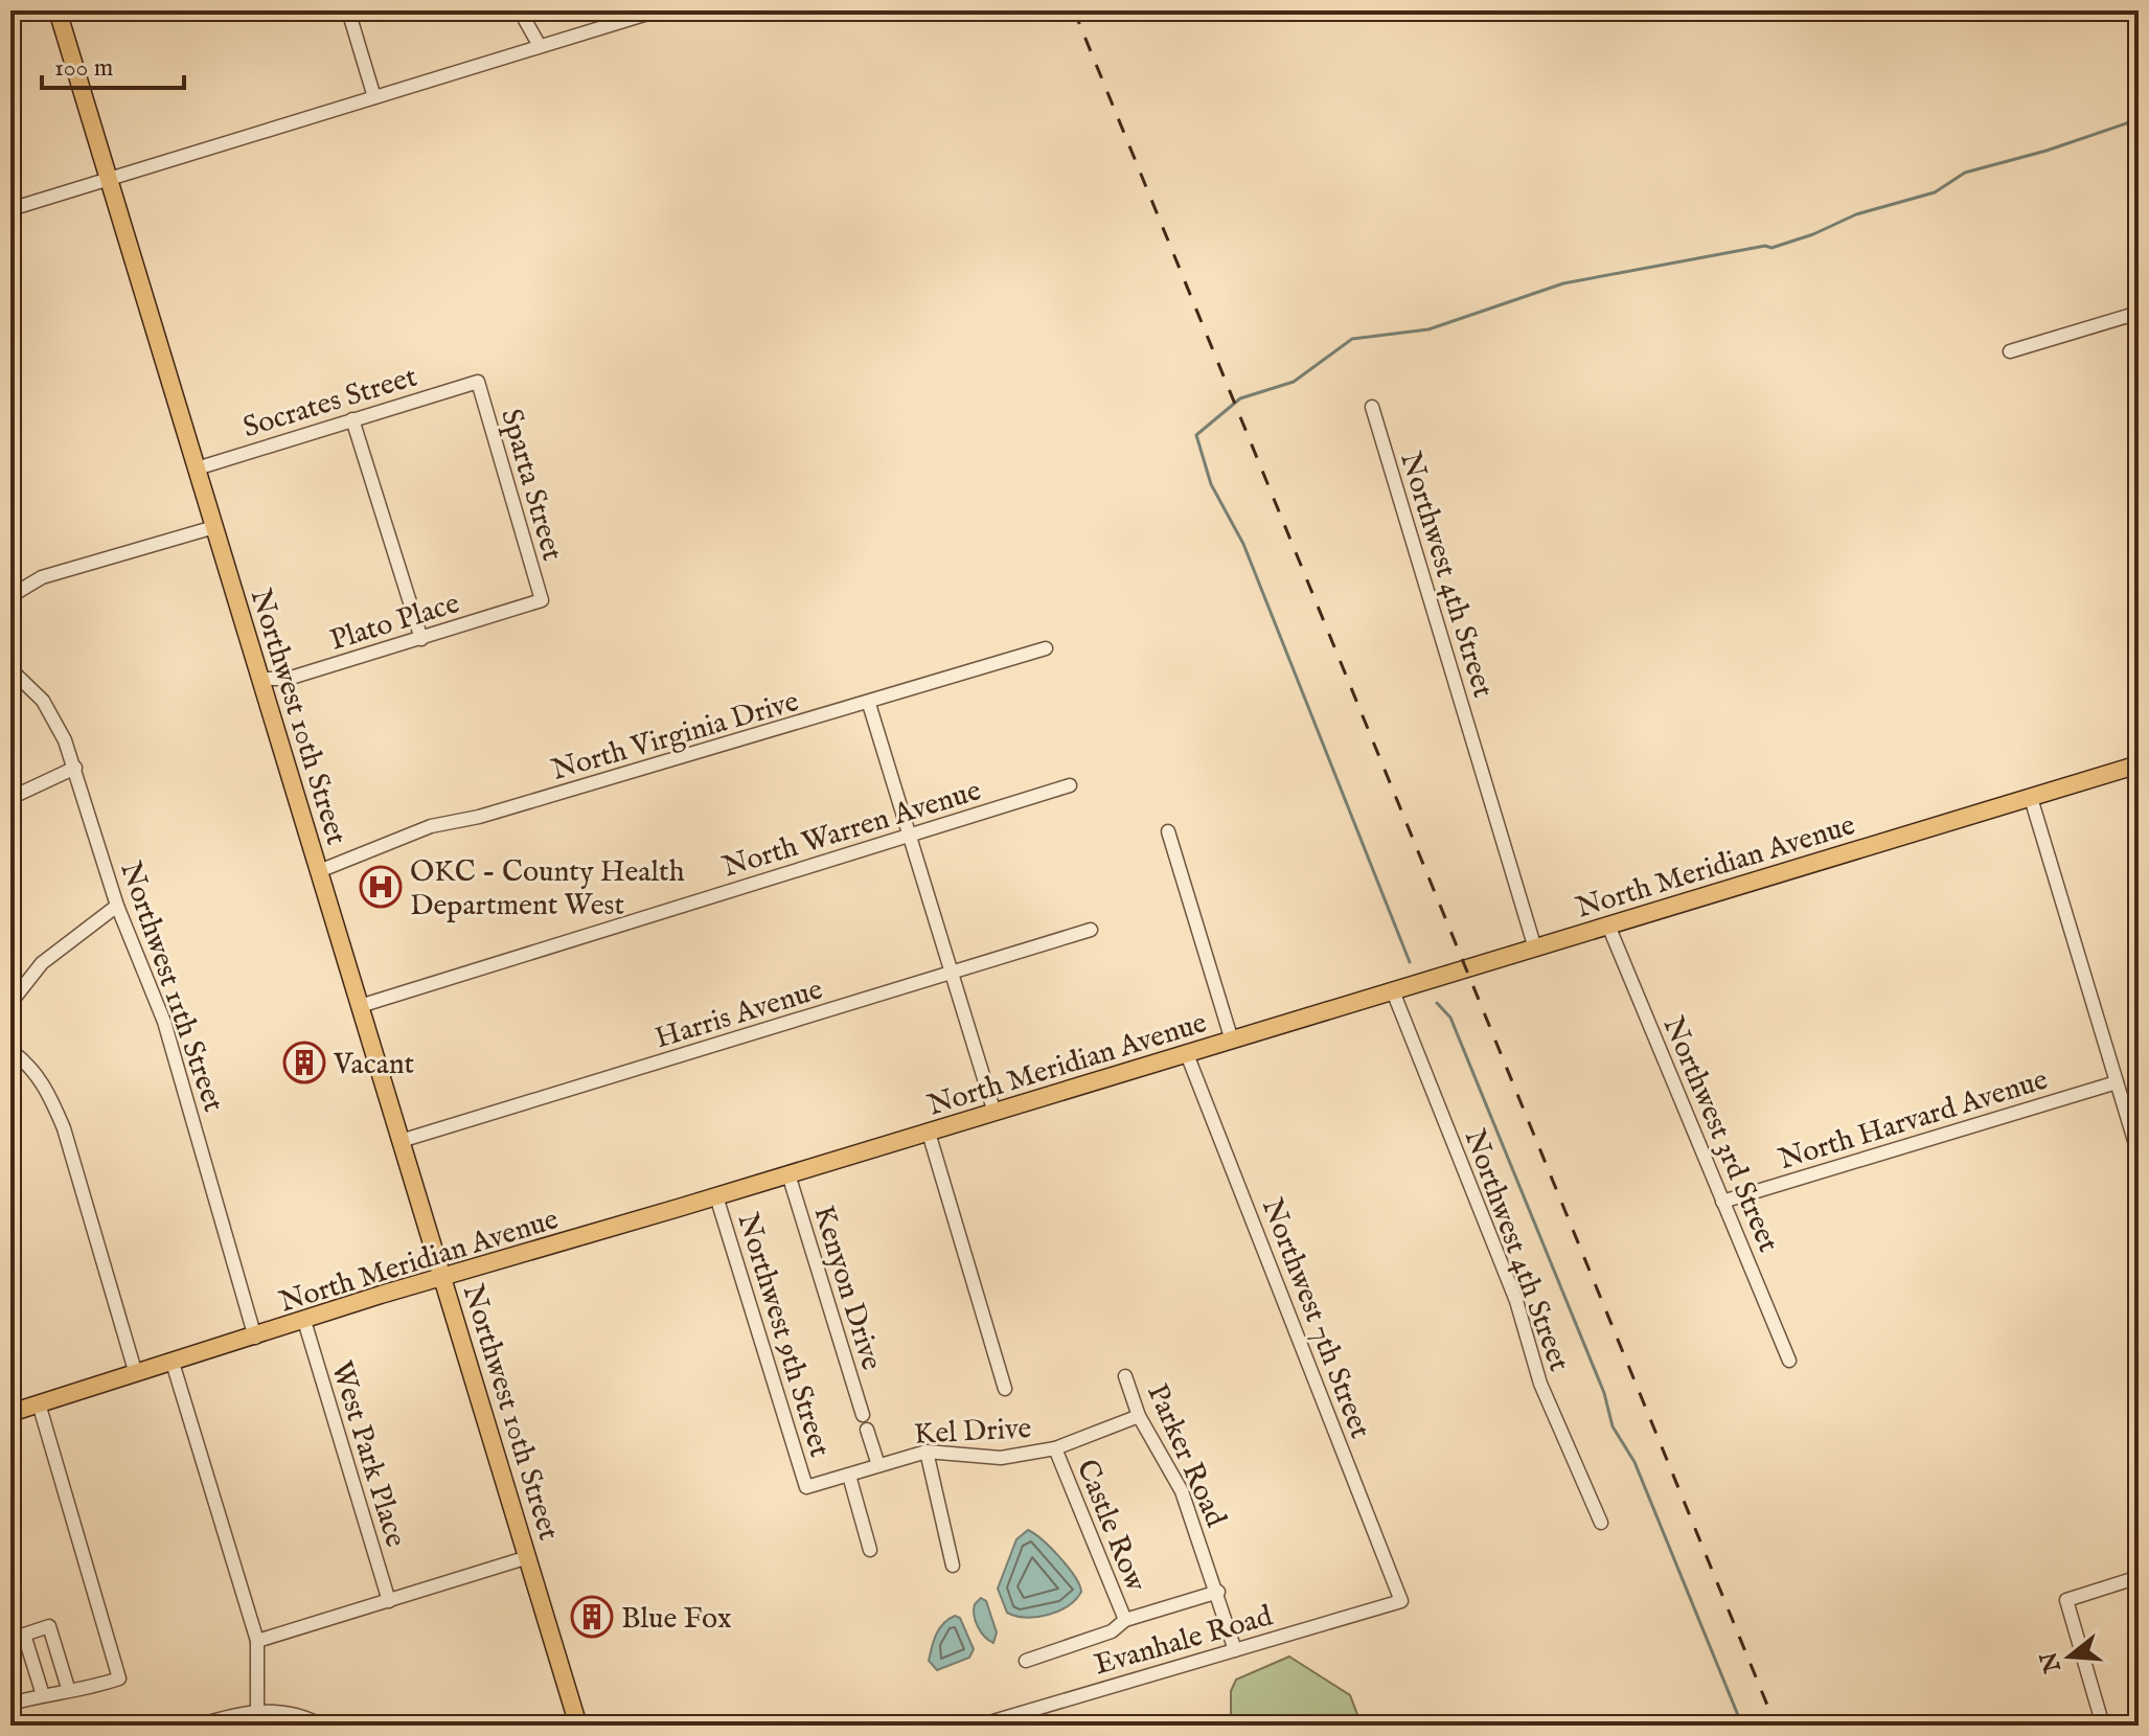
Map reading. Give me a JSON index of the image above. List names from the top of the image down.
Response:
{
  "streets": {
    "main road": ["Northwest 10th Street", "North Meridian Avenue"],
    "street": [
      "Socrates Street",
      "Sparta Street",
      "Northwest 4th Street",
      "Plato Place",
      "North Virginia Drive",
      "North Warren Avenue",
      "Northwest 11th Street",
      "Harris Avenue",
      "North Harvard Avenue",
      "Northwest 3rd Street",
      "Kenyon Drive",
      "Northwest 7th Street",
      "Northwest 9th Street",
      "Kel Drive",
      "West Park Place",
      "Parker Road",
      "Castle Row",
      "Evanhale Road"
    ]
  },
  "crossings": [
    ["Socrates Street", "Sparta Street"],
    ["Socrates Street", "Northwest 10th Street"],
    ["Sparta Street", "Plato Place"],
    ["Northwest 4th Street", "North Meridian Avenue"],
    ["Plato Place", "Northwest 10th Street"],
    ["Northwest 10th Street", "North Virginia Drive"],
    ["Northwest 10th Street", "North Warren Avenue"],
    ["Northwest 10th Street", "North Meridian Avenue"],
    ["Northwest 10th Street", "Harris Avenue"],
    ["North Meridian Avenue", "Northwest 11th Street"],
    ["North Meridian Avenue", "Northwest 3rd Street"],
    ["North Meridian Avenue", "Kenyon Drive"],
    ["North Meridian Avenue", "Northwest 7th Street"],
    ["North Meridian Avenue", "Northwest 9th Street"],
    ["North Meridian Avenue", "West Park Place"],
    ["North Harvard Avenue", "Northwest 3rd Street"],
    ["Northwest 7th Street", "Evanhale Road"],
    ["Northwest 9th Street", "Kel Drive"],
    ["Kel Drive", "Parker Road"],
    ["Kel Drive", "Castle Row"],
    ["Parker Road", "Evanhale Road"]
  ],
  "places": {
    "hospital": ["OKC - County Health Department West"],
    "building": ["Vacant", "Blue Fox"]
  },
  "scale_bar": "100 m",
  "north": "left"
}
